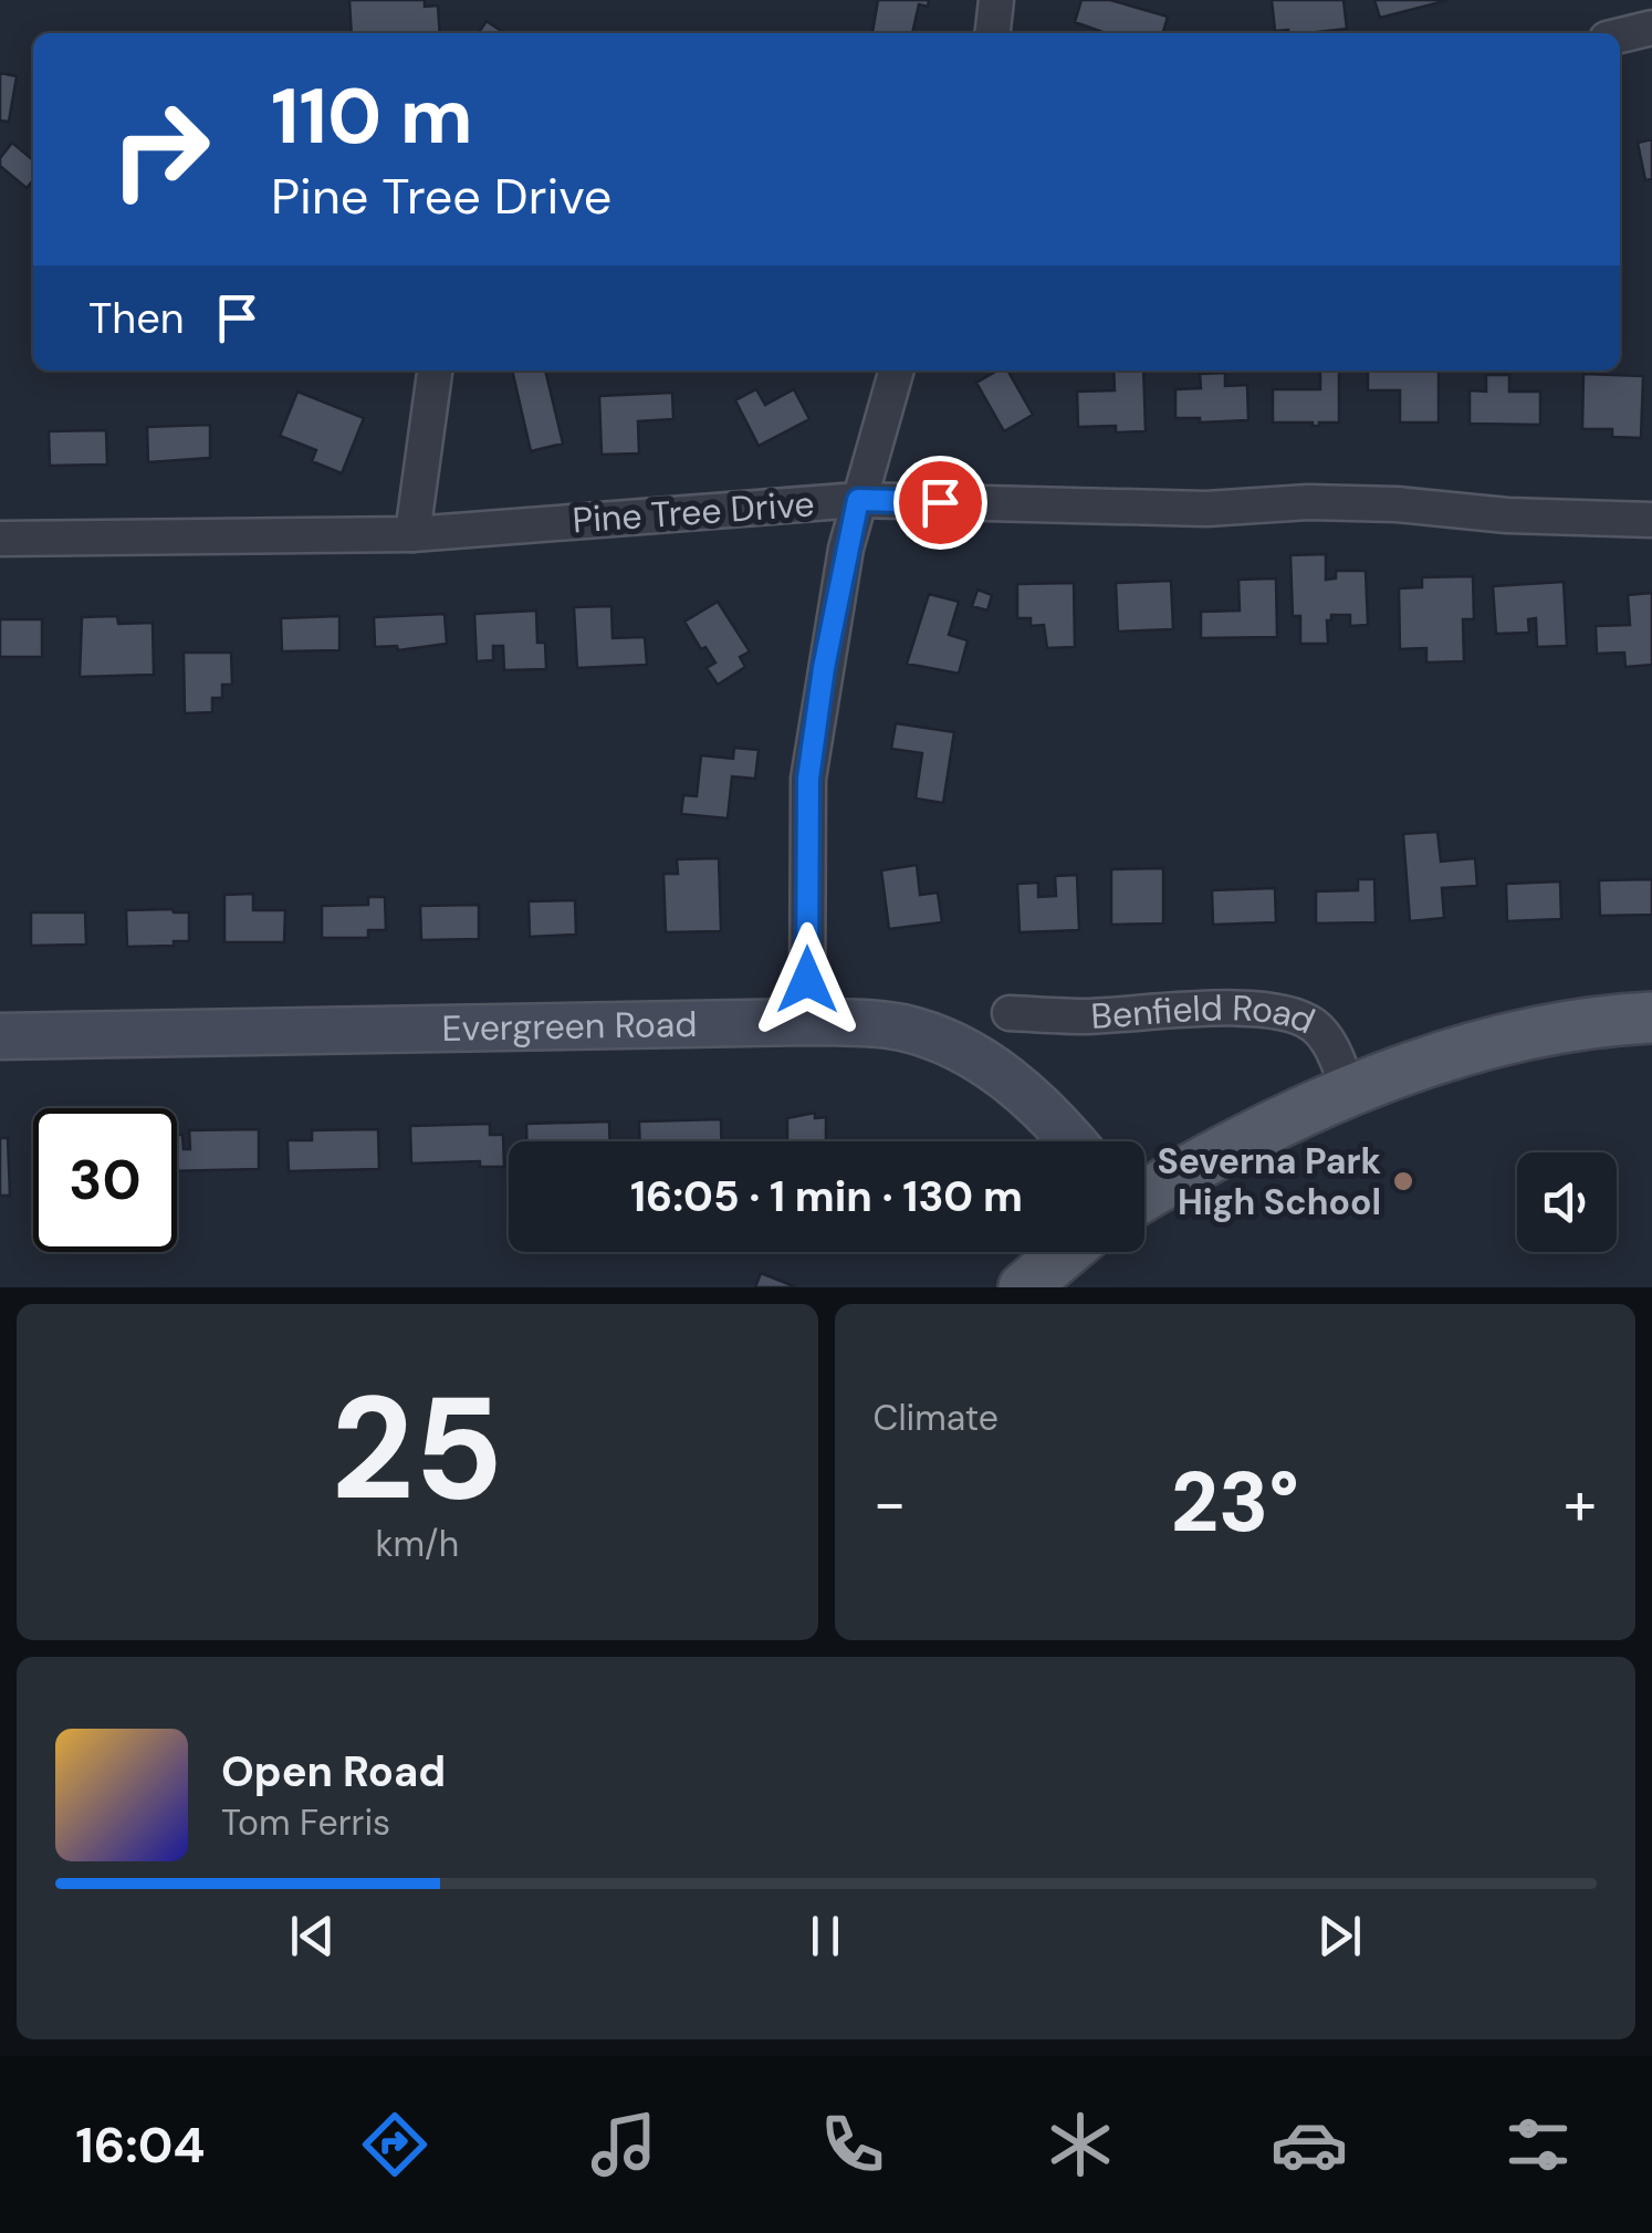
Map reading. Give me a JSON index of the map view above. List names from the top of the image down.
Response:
{
  "streets": {
    "main road": ["Benfield Road"],
    "street": ["Pine Tree Drive", "Evergreen Road"]
  },
  "places": ["Severna Park High School"],
  "page": {
    "turn": ["110 m", "Pine Tree Drive"],
    "then": "Then",
    "limit": "30",
    "trip": "16:05 · 1 min · 130 m",
    "tile": [
      ["25", "km/h"],
      "Climate"
    ],
    "heat": ["−", "23°", "+"],
    "song": ["Open Road", "Tom Ferris"],
    "tabs": "16:04"
  }
}
